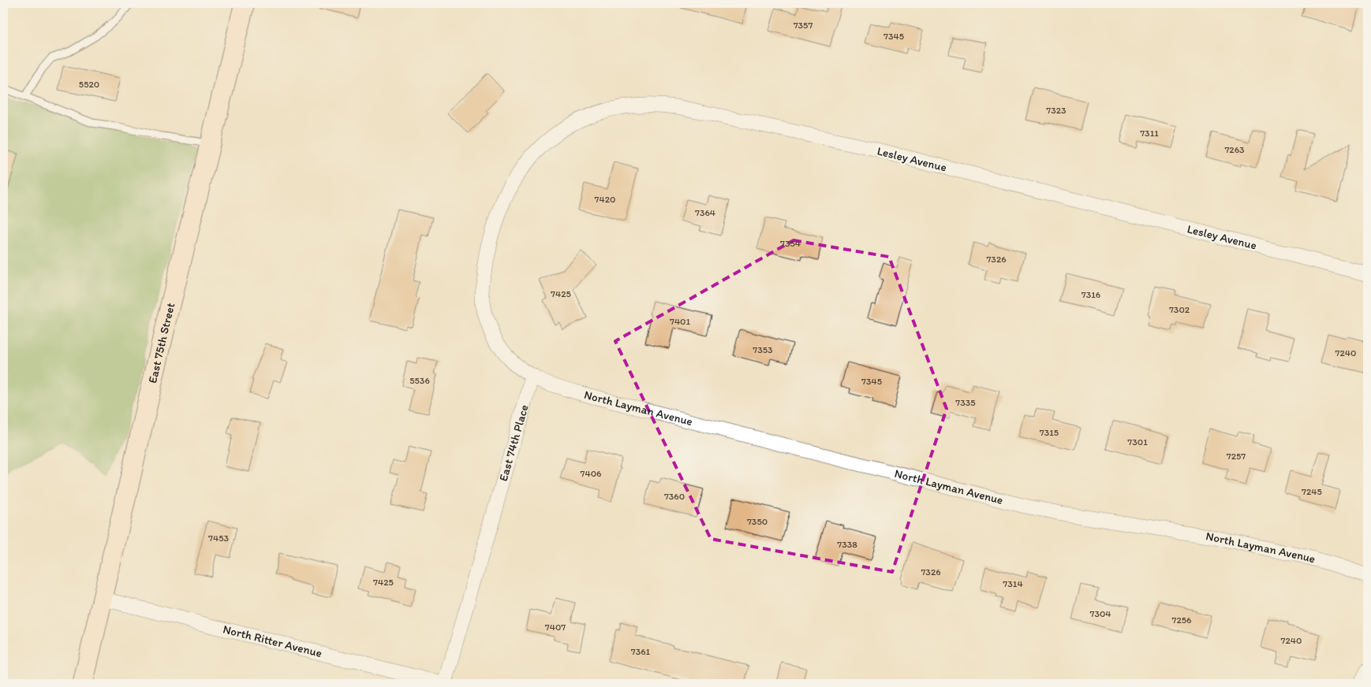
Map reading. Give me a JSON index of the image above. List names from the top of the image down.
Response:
{
  "streets": {
    "street": [
      "Lesley Avenue",
      "East 75th Street",
      "North Layman Avenue",
      "East 74th Place",
      "North Ritter Avenue"
    ]
  },
  "crossings": [
    ["Lesley Avenue", "North Layman Avenue"],
    ["Lesley Avenue", "East 74th Place"],
    ["East 75th Street", "North Ritter Avenue"],
    ["North Layman Avenue", "East 74th Place"],
    ["East 74th Place", "North Ritter Avenue"]
  ],
  "house_numbers": [
    "7357",
    "7345",
    "5520",
    "7323",
    "7311",
    "7263",
    "7420",
    "7364",
    "7354",
    "7326",
    "7425",
    "7316",
    "7302",
    "7401",
    "7353",
    "7240",
    "5536",
    "7345",
    "7335",
    "7315",
    "7301",
    "7257",
    "7406",
    "7245",
    "7360",
    "7350",
    "7453",
    "7338",
    "7326",
    "7425",
    "7314",
    "7304",
    "7256",
    "7407",
    "7240",
    "7361"
  ]
}
